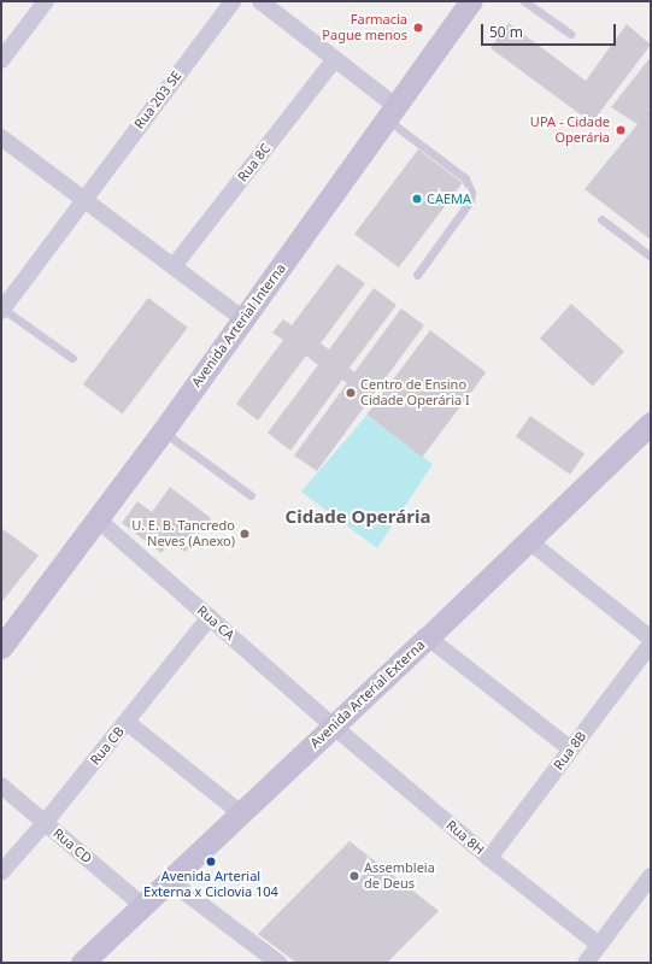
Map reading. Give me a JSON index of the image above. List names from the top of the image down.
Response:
{
  "streets": {
    "main road": ["Avenida Arterial Interna", "Avenida Arterial Externa"],
    "street": [
      "Rua 203 SE",
      "Rua 8C",
      "Rua CA",
      "Rua CB",
      "Rua 8B",
      "Rua 8H",
      "Rua CD"
    ]
  },
  "crossings": [
    ["Avenida Arterial Interna", "Rua CA"],
    ["Rua CA", "Avenida Arterial Externa"],
    ["Rua CA", "Rua CB"],
    ["Rua CA", "Rua 8H"],
    ["Avenida Arterial Externa", "Rua 8H"],
    ["Avenida Arterial Externa", "Rua CD"],
    ["Rua CB", "Rua CD"],
    ["Rua 8B", "Rua 8H"]
  ],
  "districts": ["Cidade Operária"],
  "places": [
    "Farmacia Pague menos",
    "UPA - Cidade Operária",
    "CAEMA",
    "Centro de Ensino Cidade Operária I",
    "U. E. B. Tancredo Neves (Anexo)",
    "Avenida Arterial Externa x Ciclovia 104",
    "Assembleia de Deus"
  ],
  "scale_bar": "50 m"
}
